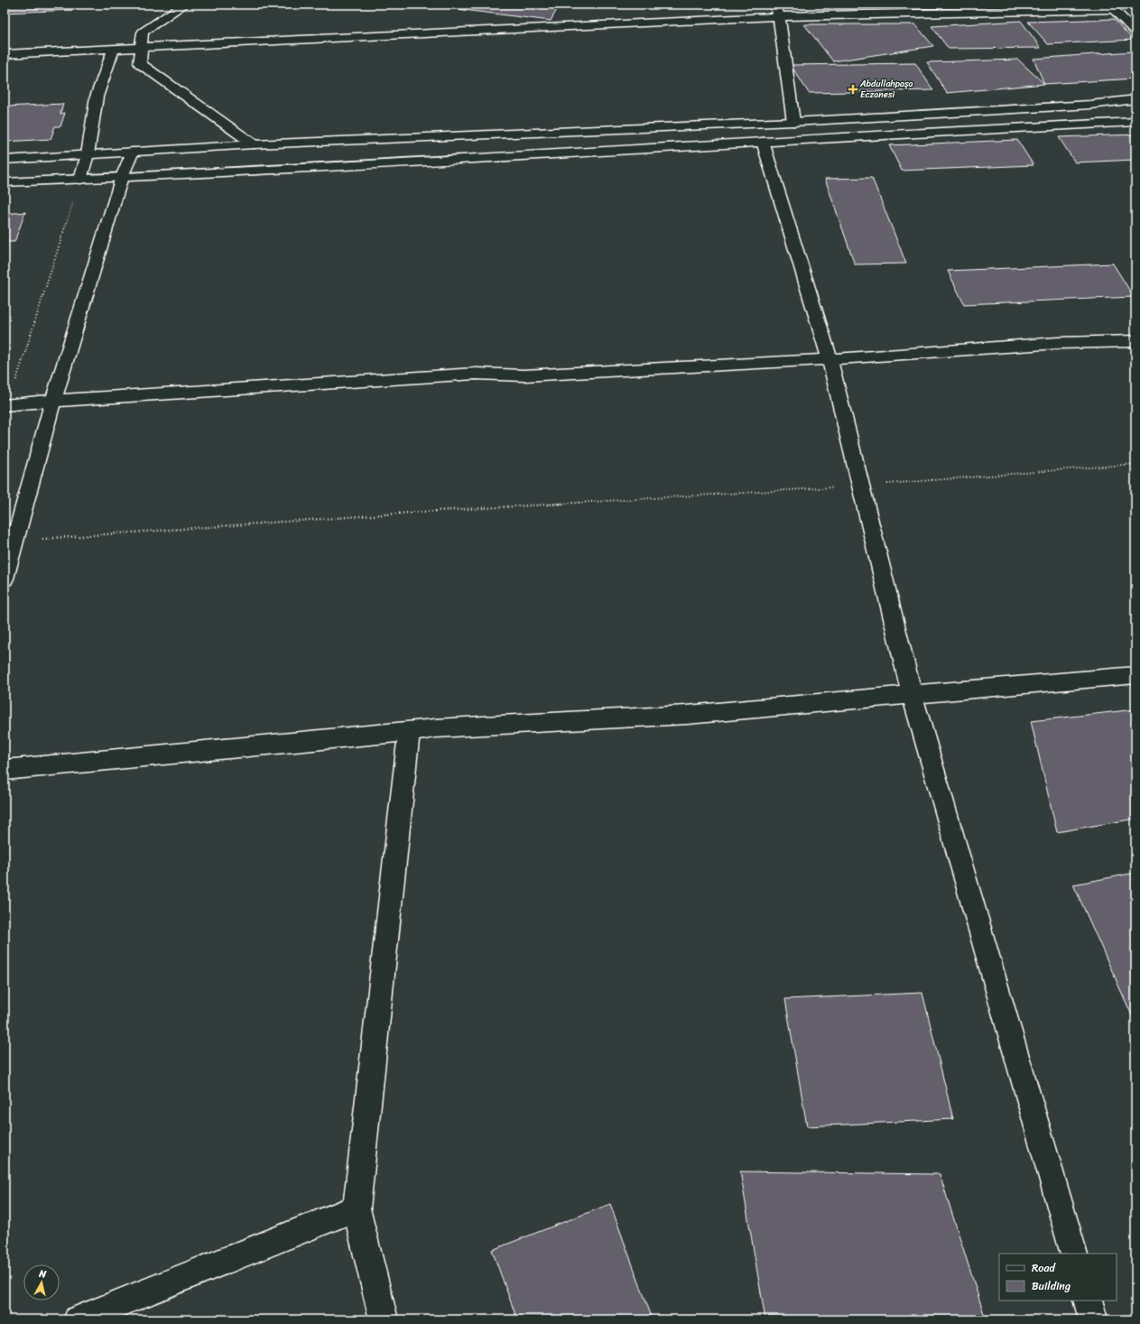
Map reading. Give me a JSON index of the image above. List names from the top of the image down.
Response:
{
  "places": {
    "health": ["Abdullahpaşa Eczanesi"]
  },
  "legend": ["Road", "Building"],
  "north": "top"
}
